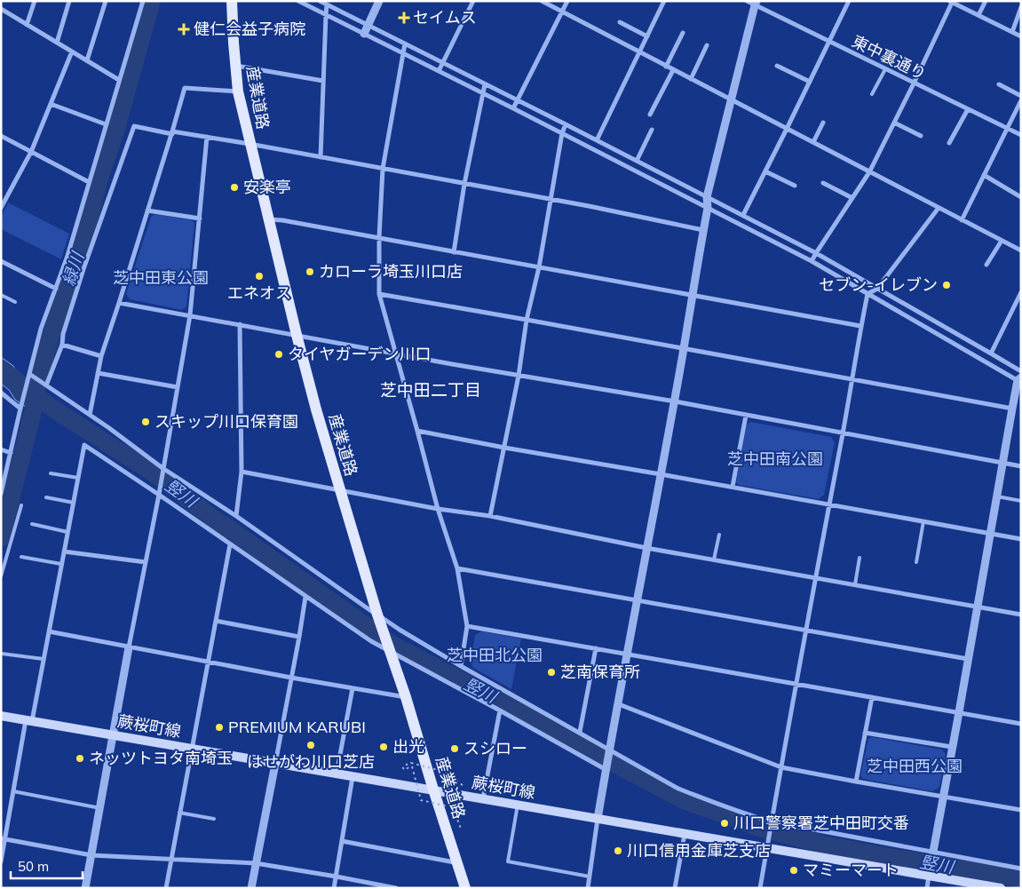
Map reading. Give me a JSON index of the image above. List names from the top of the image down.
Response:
{
  "streets": {
    "main road": ["産業道路", "蕨桜町線"],
    "street": ["東中裏通り"]
  },
  "crossings": [
    ["産業道路", "蕨桜町線"]
  ],
  "districts": ["芝中田二丁目"],
  "water": ["緑川", "竪川"],
  "parks": [
    "芝中田東公園",
    "芝中田南公園",
    "芝中田北公園",
    "芝中田西公園"
  ],
  "places": {
    "health": ["セイムス", "健仁会益子病院"],
    "other": [
      "安楽亭",
      "カローラ埼玉川口店",
      "エネオス",
      "セブン-イレブン",
      "タイヤガーデン川口",
      "スキップ川口保育園",
      "芝南保育所",
      "PREMIUM KARUBI",
      "はせがわ川口芝店",
      "出光",
      "スシロー",
      "ネッツトヨタ南埼玉",
      "川口警察署芝中田町交番",
      "川口信用金庫芝支店",
      "マミーマート"
    ]
  },
  "scale_bar": "50 m"
}
